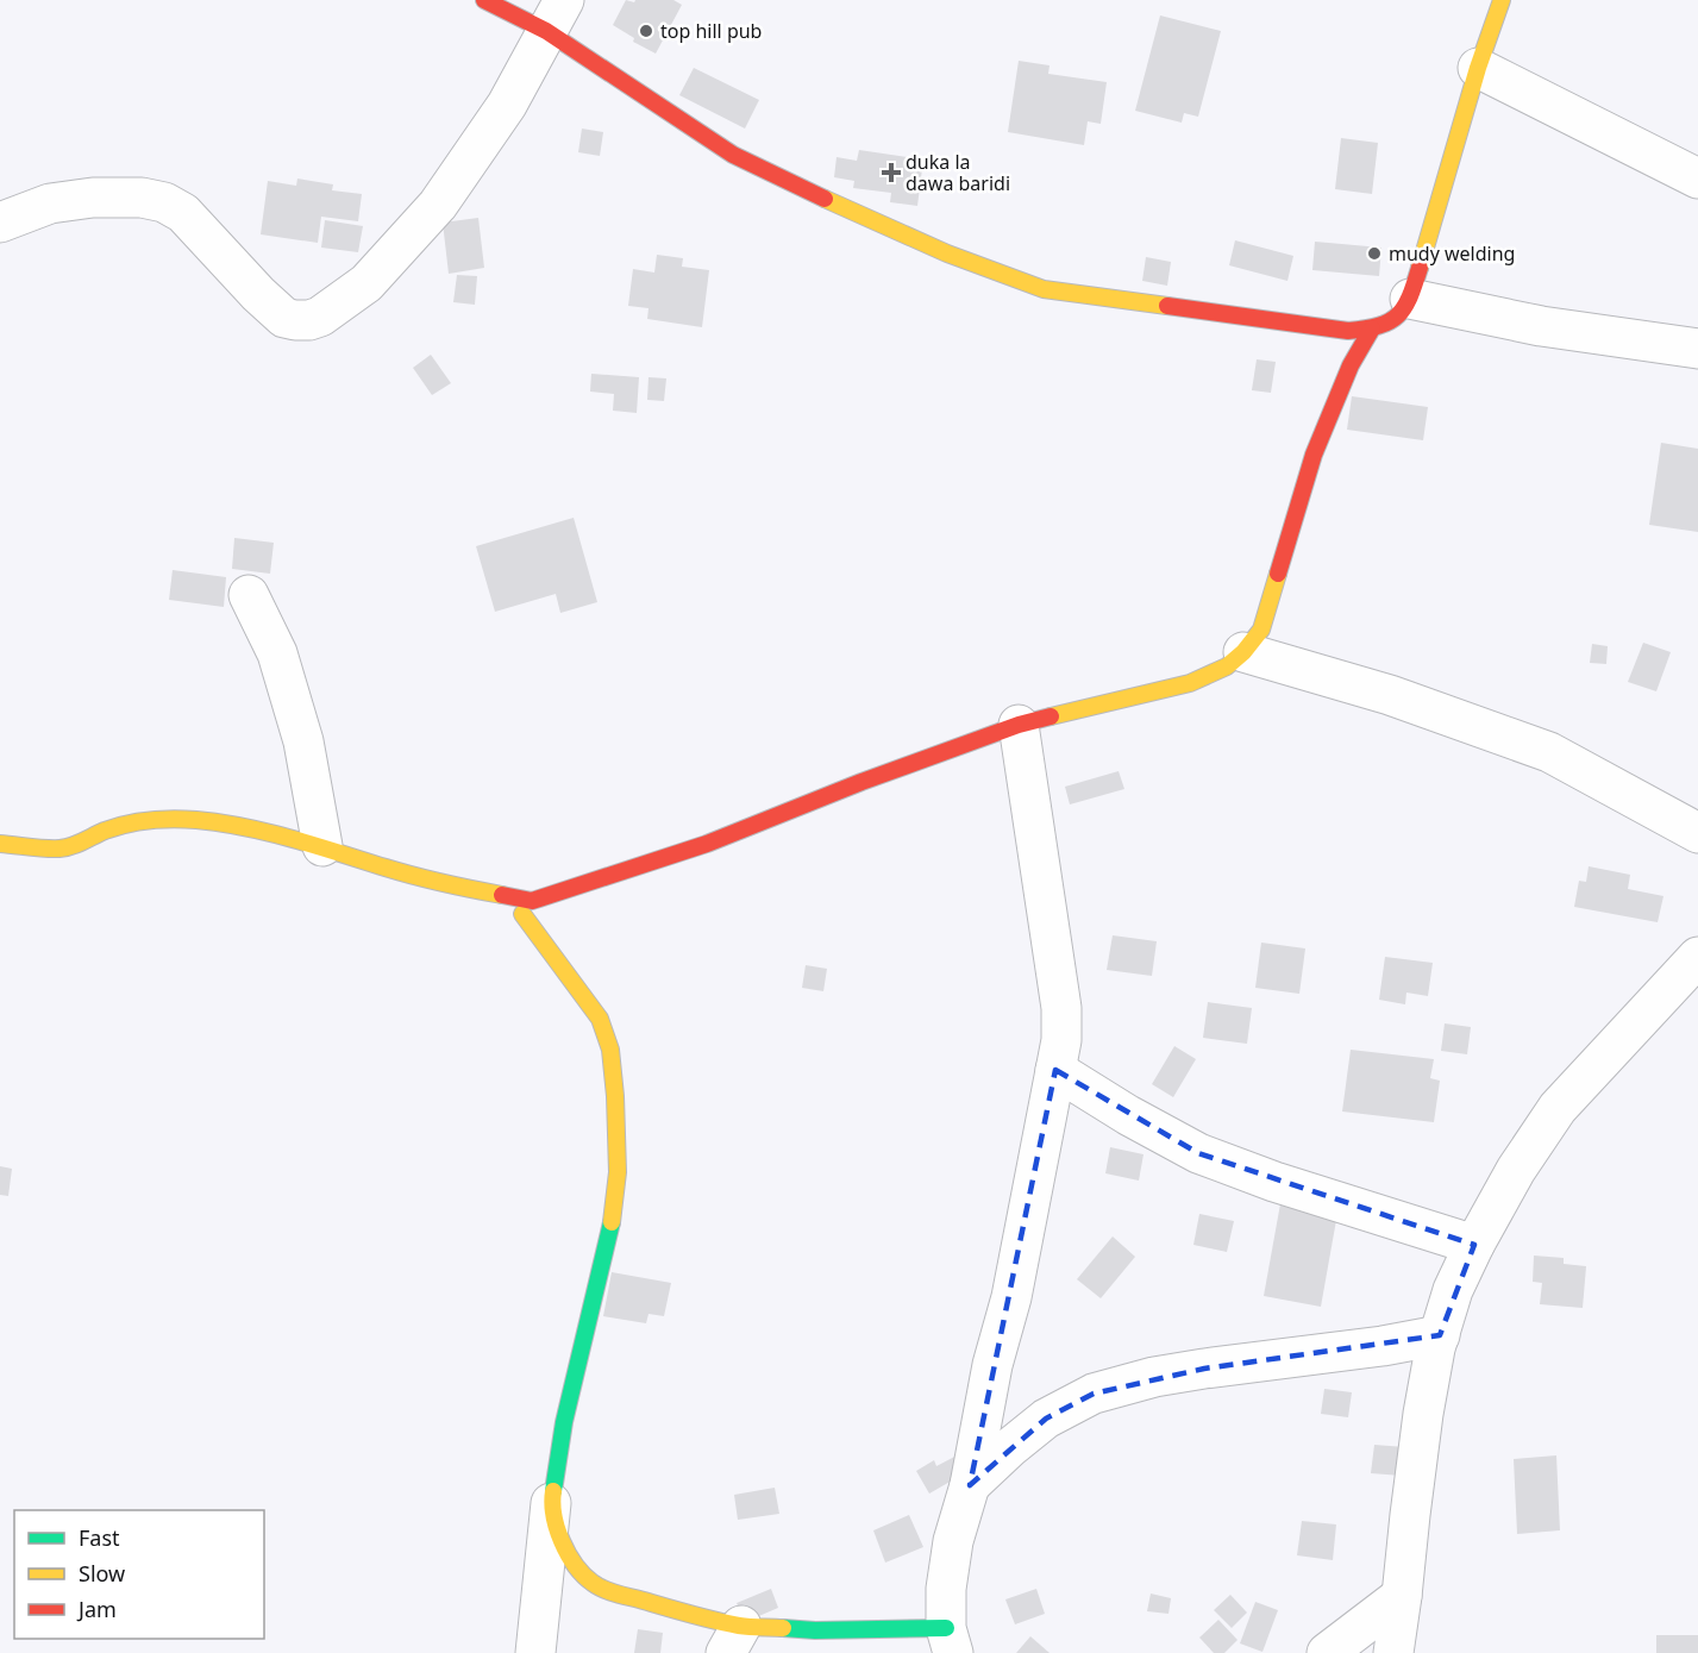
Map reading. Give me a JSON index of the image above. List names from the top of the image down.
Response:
{
  "places": {
    "other": ["top hill pub", "mudy welding"],
    "health": ["duka la dawa baridi"]
  },
  "legend": ["Fast", "Slow", "Jam"]
}
